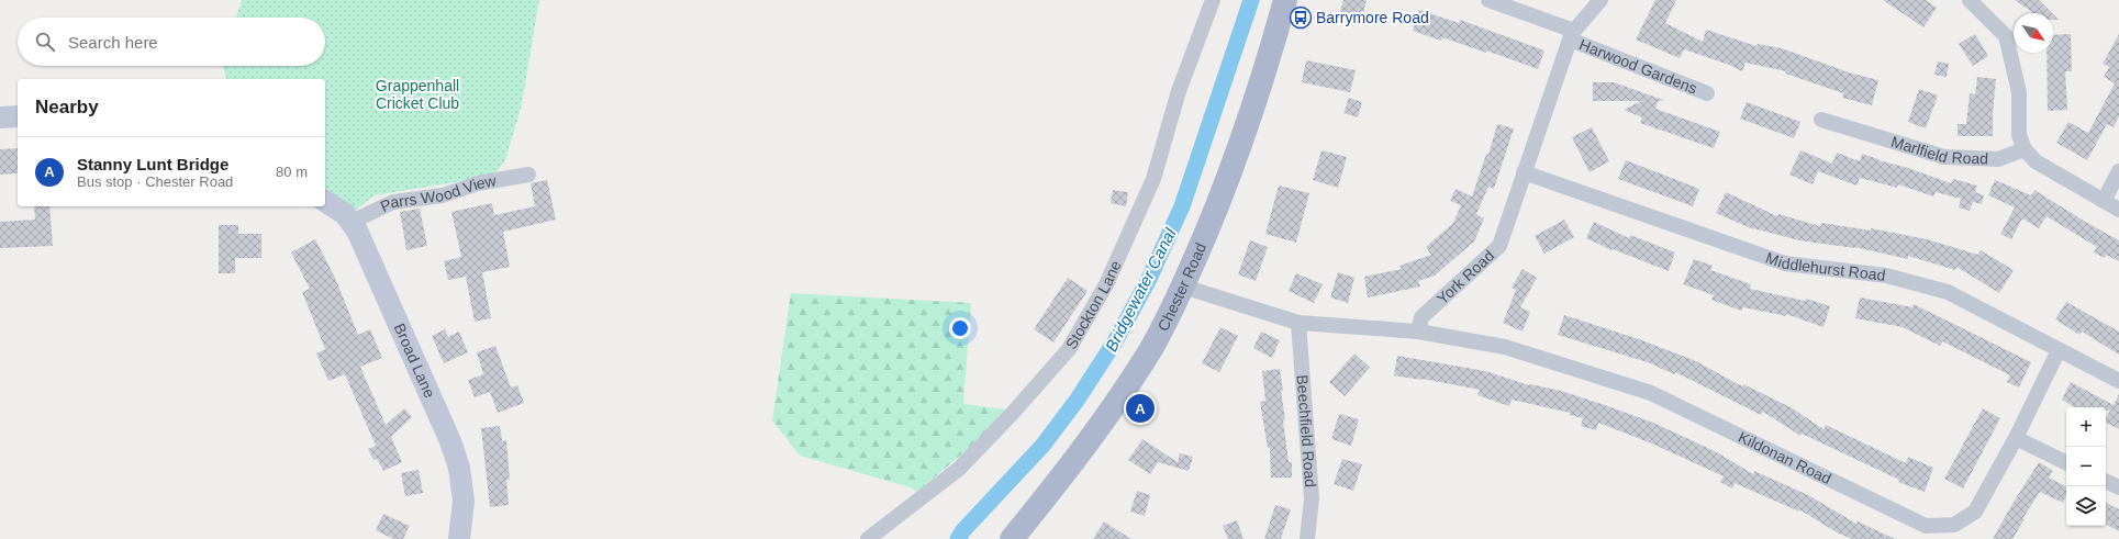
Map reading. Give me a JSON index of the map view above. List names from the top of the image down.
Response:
{
  "streets": {
    "main road": ["Chester Road"],
    "street": [
      "Harwood Gardens",
      "Marlfield Road",
      "Parrs Wood View",
      "Middlehurst Road",
      "York Road",
      "Stockton Lane",
      "Broad Lane",
      "Beechfield Road",
      "Kildonan Road"
    ]
  },
  "crossings": [
    ["Harwood Gardens", "York Road"],
    ["Parrs Wood View", "Broad Lane"],
    ["Middlehurst Road", "York Road"],
    ["Middlehurst Road", "Kildonan Road"],
    ["York Road", "Kildonan Road"]
  ],
  "water": ["Bridgewater Canal"],
  "parks": ["Grappenhall Cricket Club"],
  "places": {
    "bus stop": ["Barrymore Road"]
  },
  "north": "bottom right",
  "page": {
    "search": "Search here",
    "heading": "Nearby",
    "list": [
      {
        "mark": "A",
        "name": "Stanny Lunt Bridge",
        "note": "Bus stop · Chester Road",
        "value": "80 m"
      }
    ],
    "pins": "A",
    "map_buttons": ["+", "−"]
  }
}
